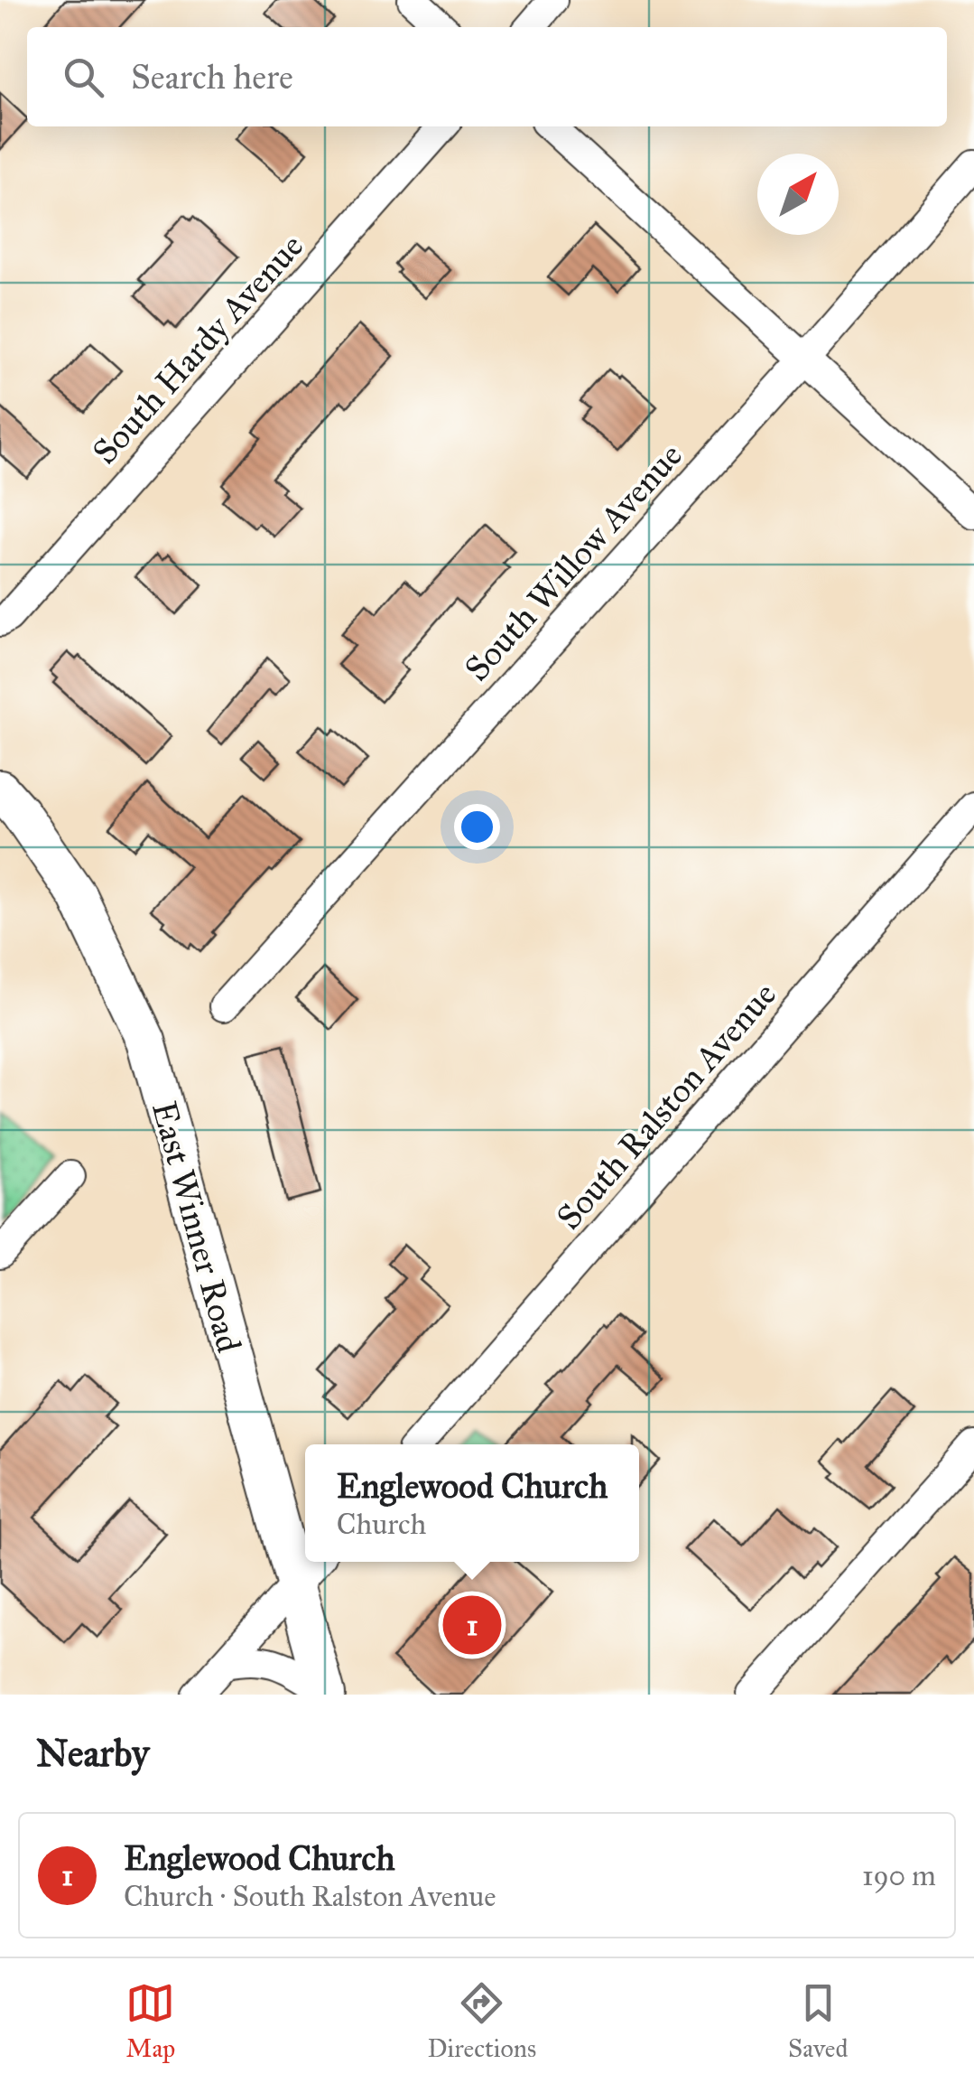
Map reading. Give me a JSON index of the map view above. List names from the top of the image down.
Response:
{
  "streets": {
    "street": [
      "South Hardy Avenue",
      "South Willow Avenue",
      "South Ralston Avenue",
      "East Winner Road"
    ]
  },
  "north": "top right",
  "page": {
    "search": "Search here",
    "popup": ["Englewood Church", "Church"],
    "pins": "1",
    "heading": "Nearby",
    "list": [
      {
        "mark": "1",
        "name": "Englewood Church",
        "note": "Church · South Ralston Avenue",
        "value": "190 m"
      }
    ],
    "nav": ["Map", "Directions", "Saved"]
  }
}
